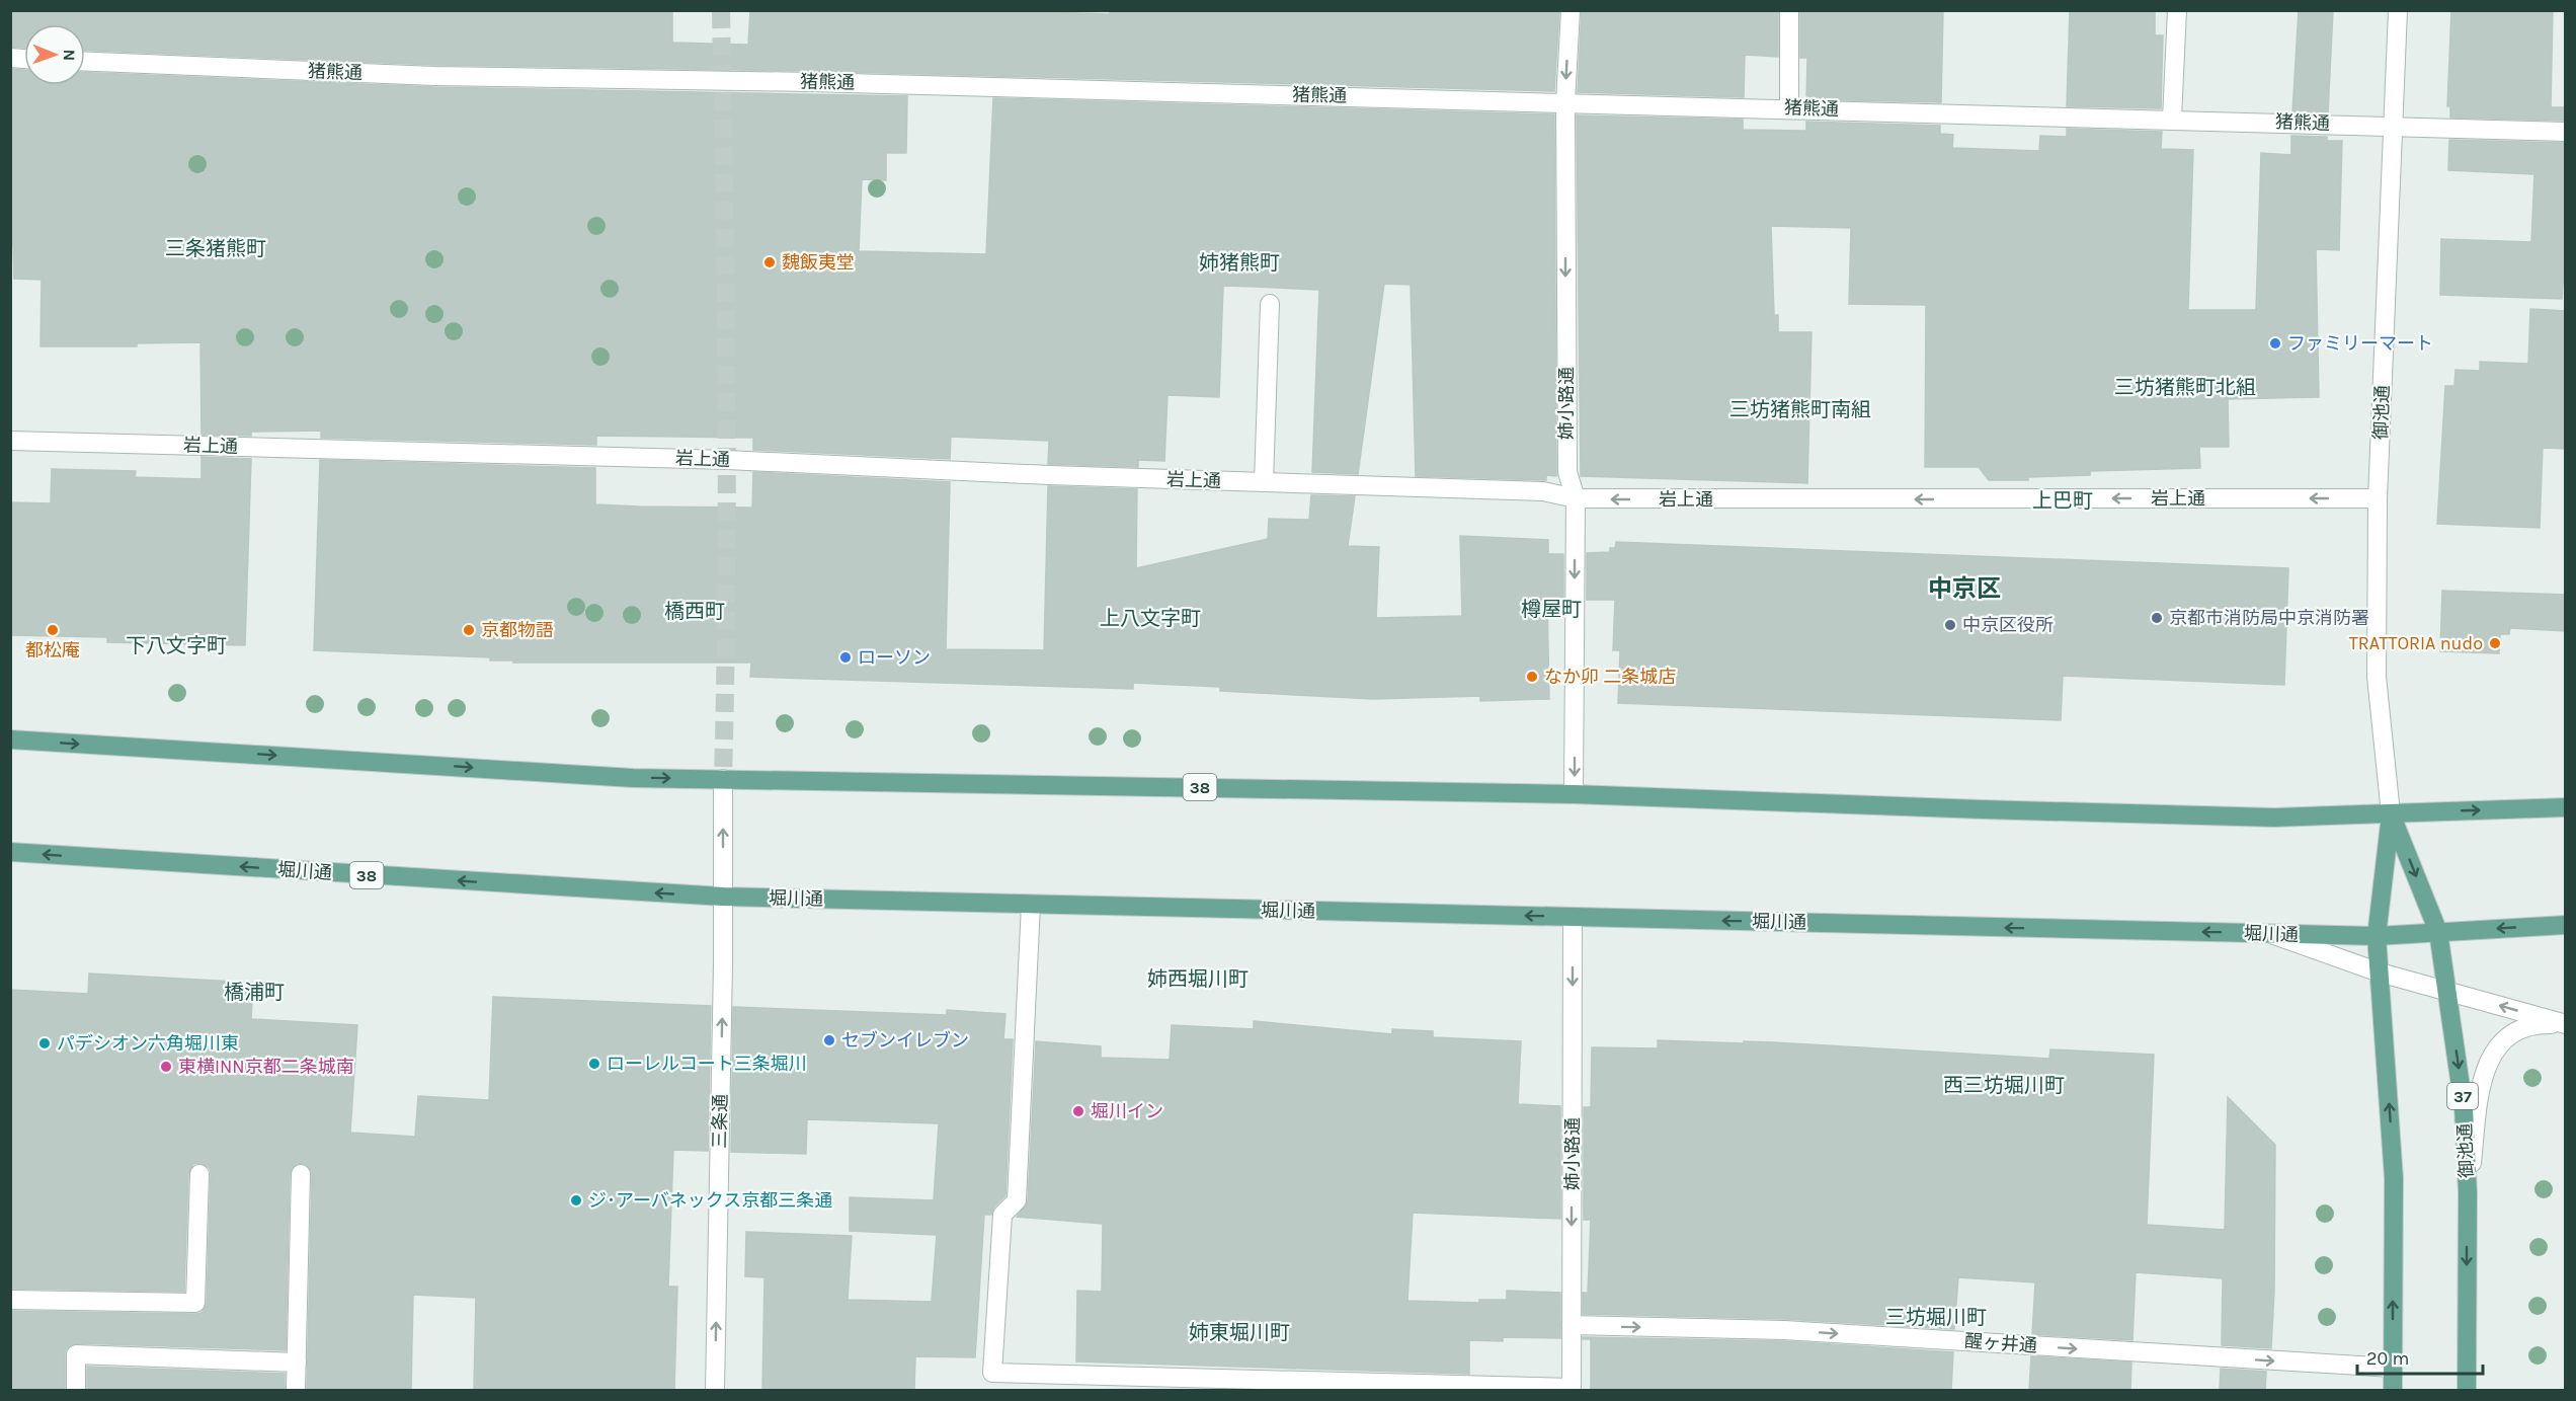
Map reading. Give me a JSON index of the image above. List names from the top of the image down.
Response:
{
  "streets": {
    "main road": [
      "御池通",
      "38",
      "堀川通",
      "37"
    ],
    "street": [
      "猪熊通",
      "姉小路通",
      "岩上通",
      "三条通",
      "醒ヶ井通"
    ]
  },
  "crossings": [
    ["猪熊通", "姉小路通"],
    ["猪熊通", "御池通"],
    ["姉小路通", "岩上通"],
    ["姉小路通", "38"],
    ["姉小路通", "堀川通"],
    ["姉小路通", "醒ヶ井通"],
    ["御池通", "岩上通"],
    ["御池通", "38"],
    ["御池通", "堀川通"],
    ["御池通", "醒ヶ井通"],
    ["38", "三条通"],
    ["堀川通", "三条通"]
  ],
  "one_way": ["姉小路通", "三条通", "醒ヶ井通"],
  "districts": [
    "三条猪熊町",
    "姉猪熊町",
    "三坊猪熊町北組",
    "三坊猪熊町南組",
    "上巴町",
    "中京区",
    "樽屋町",
    "橋西町",
    "上八文字町",
    "下八文字町",
    "姉西堀川町",
    "橋浦町",
    "西三坊堀川町",
    "三坊堀川町",
    "姉東堀川町"
  ],
  "places": [
    "魏飯夷堂",
    "ファミリーマート",
    "京都市消防局中京消防署",
    "中京区役所",
    "都松庵",
    "京都物語",
    "TRATTORIA nudo",
    "ローソン",
    "なか卯 二条城店",
    "セブンイレブン",
    "パデシオン六角堀川東",
    "ローレルコート三条堀川",
    "東横INN京都二条城南",
    "堀川イン",
    "ジ･アーバネックス京都三条通"
  ],
  "scale_bar": "20 m",
  "north": "right"
}
